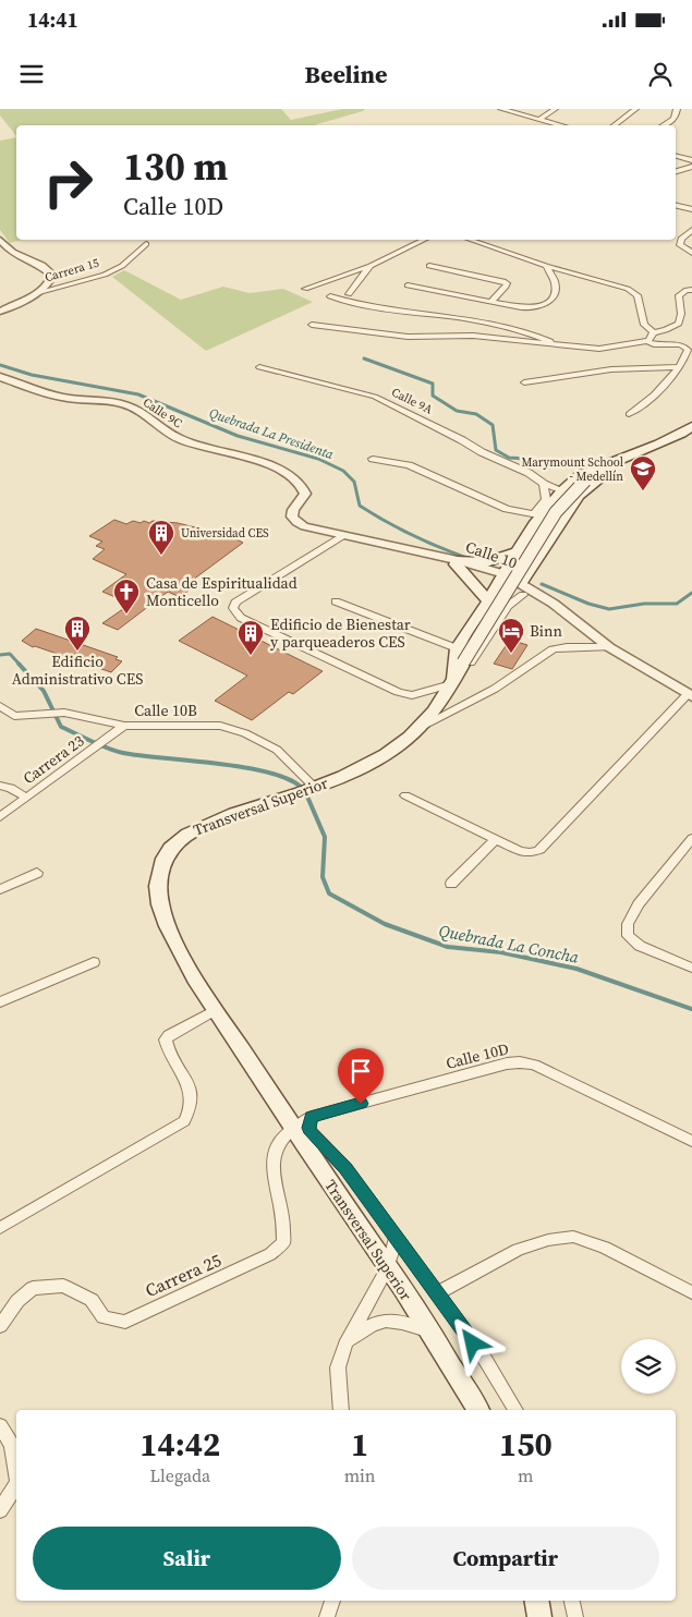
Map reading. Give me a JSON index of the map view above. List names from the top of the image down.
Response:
{
  "streets": {
    "main road": ["Transversal Superior"],
    "street": [
      "Carrera 15",
      "Calle 9A",
      "Calle 9C",
      "Calle 10",
      "Calle 10B",
      "Carrera 23",
      "Calle 10D",
      "Carrera 25"
    ]
  },
  "crossings": [
    ["Calle 9C", "Calle 10"],
    ["Calle 10B", "Carrera 23"],
    ["Calle 10B", "Transversal Superior"],
    ["Transversal Superior", "Calle 10D"],
    ["Transversal Superior", "Carrera 25"],
    ["Calle 10D", "Carrera 25"]
  ],
  "water": ["Quebrada La Presidenta", "Quebrada La Concha"],
  "places": {
    "school or university": ["Marymount School - Medellín"],
    "building": ["Universidad CES", "Edificio Administrativo CES", "Edificio de Bienestar y parqueaderos CES"],
    "church": ["Casa de Espiritualidad Monticello"],
    "hotel": ["Binn"]
  },
  "page": {
    "status": "14:41",
    "header": "Beeline",
    "turn": ["130 m", "Calle 10D"],
    "eta": [
      "14:42",
      "Llegada",
      "1",
      "min",
      "150",
      "m"
    ],
    "buttons": ["Salir", "Compartir"]
  }
}
